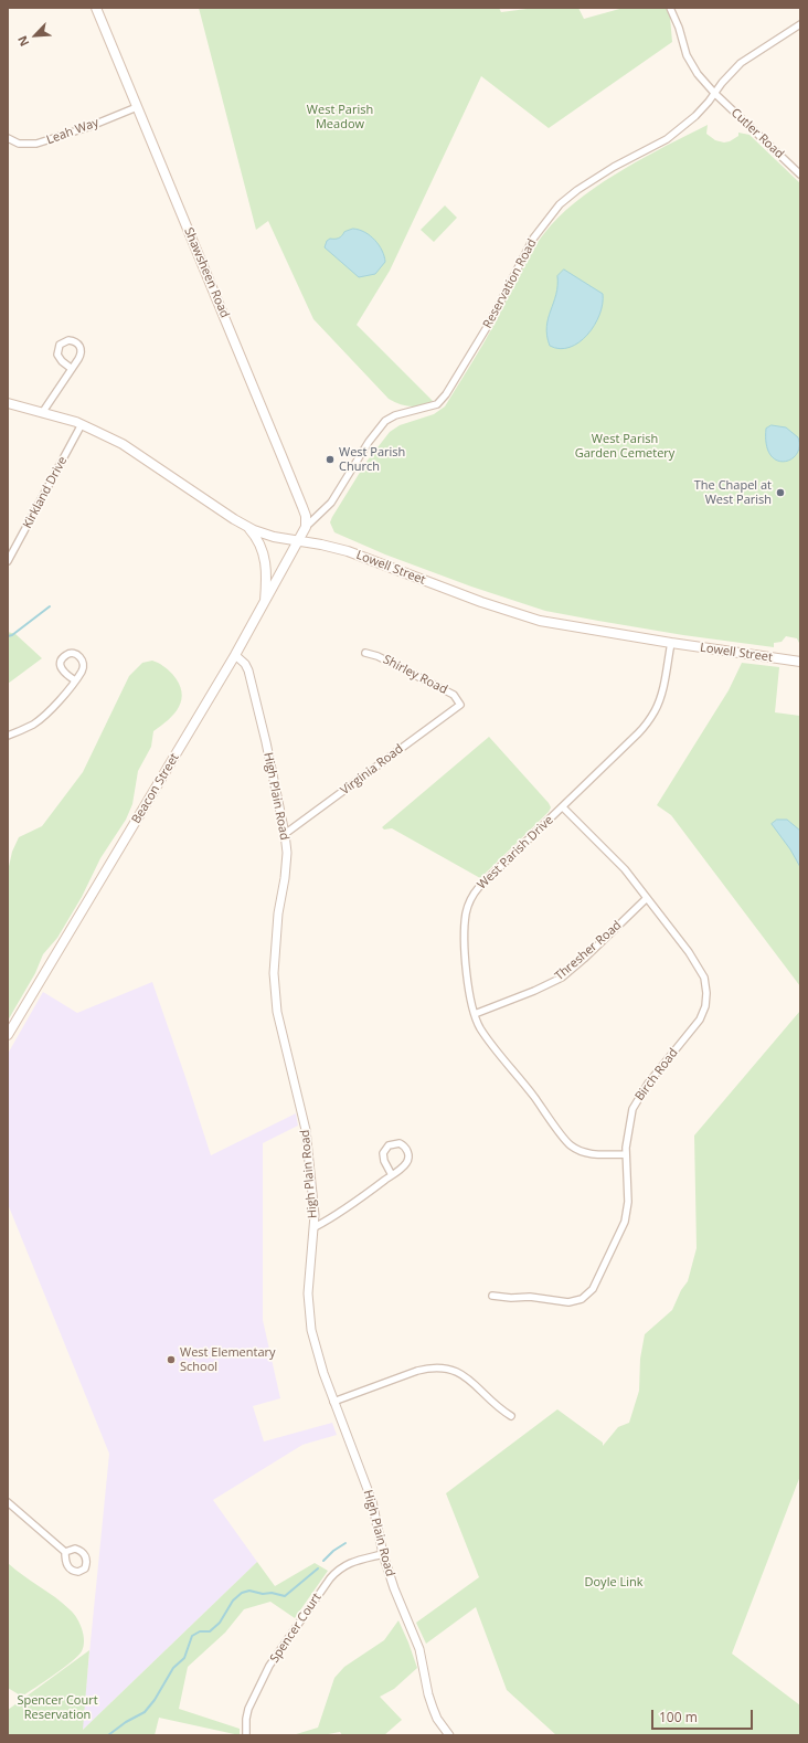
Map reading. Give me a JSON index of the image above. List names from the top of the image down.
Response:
{
  "streets": {
    "main road": ["Shawsheen Road", "Lowell Street", "Beacon Street"],
    "street": [
      "Leah Way",
      "Cutler Road",
      "Reservation Road",
      "Kirkland Drive",
      "Shirley Road",
      "Virginia Road",
      "High Plain Road",
      "West Parish Drive",
      "Thresher Road",
      "Birch Road",
      "Spencer Court"
    ]
  },
  "crossings": [
    ["Leah Way", "Shawsheen Road"],
    ["Cutler Road", "Reservation Road"],
    ["Shawsheen Road", "Reservation Road"],
    ["Kirkland Drive", "Lowell Street"],
    ["Lowell Street", "Beacon Street"],
    ["Lowell Street", "West Parish Drive"],
    ["Shirley Road", "Virginia Road"],
    ["Virginia Road", "High Plain Road"],
    ["Beacon Street", "High Plain Road"],
    ["High Plain Road", "Spencer Court"],
    ["West Parish Drive", "Thresher Road"],
    ["West Parish Drive", "Birch Road"],
    ["Thresher Road", "Birch Road"]
  ],
  "parks": [
    "West Parish Meadow",
    "West Parish Garden Cemetery",
    "Doyle Link",
    "Spencer Court Reservation"
  ],
  "places": ["West Parish Church", "The Chapel at West Parish", "West Elementary School"],
  "scale_bar": "100 m",
  "north": "bottom left"
}
